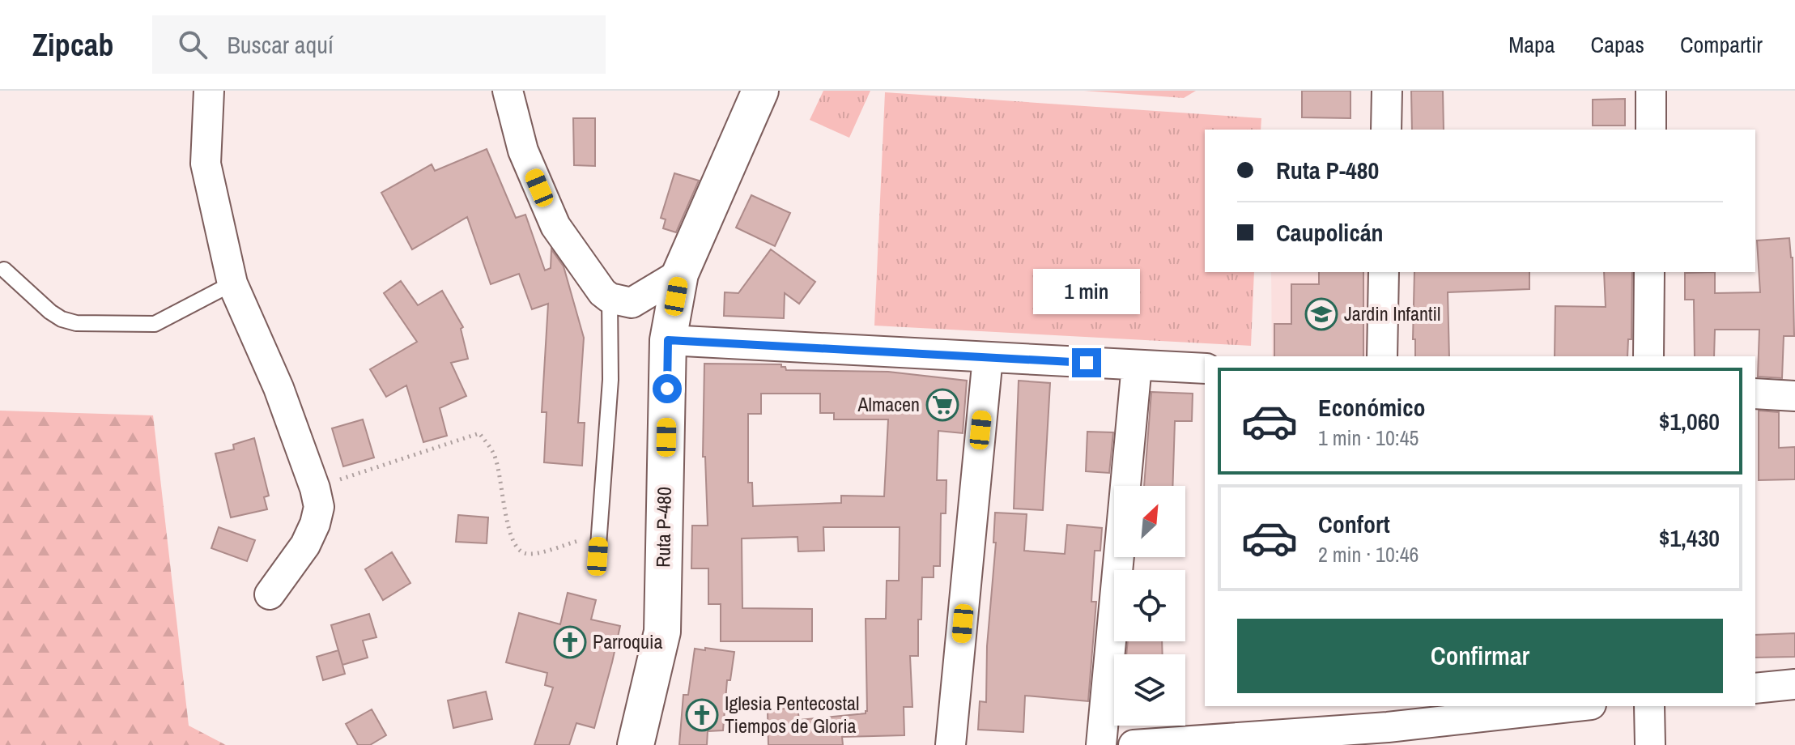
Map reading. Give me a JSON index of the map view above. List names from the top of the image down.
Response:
{
  "streets": {
    "street": ["Ruta P-480"]
  },
  "places": {
    "school or university": ["Jardin Infantil"],
    "supermarket": ["Almacen"],
    "church": ["Parroquia", "Iglesia Pentecostal Tiempos de Gloria"]
  },
  "north": "top right",
  "page": {
    "header": "Zipcab",
    "search": "Buscar aquí",
    "nav": ["Mapa", "Capas", "Compartir"],
    "banner": ["Ruta P-480", "Caupolicán"],
    "bubble": "1 min",
    "list": [
      {
        "name": "Económico",
        "note": "1 min · 10:45",
        "value": "$1,060"
      },
      {
        "name": "Confort",
        "note": "2 min · 10:46",
        "value": "$1,430"
      }
    ],
    "buttons": "Confirmar"
  }
}
